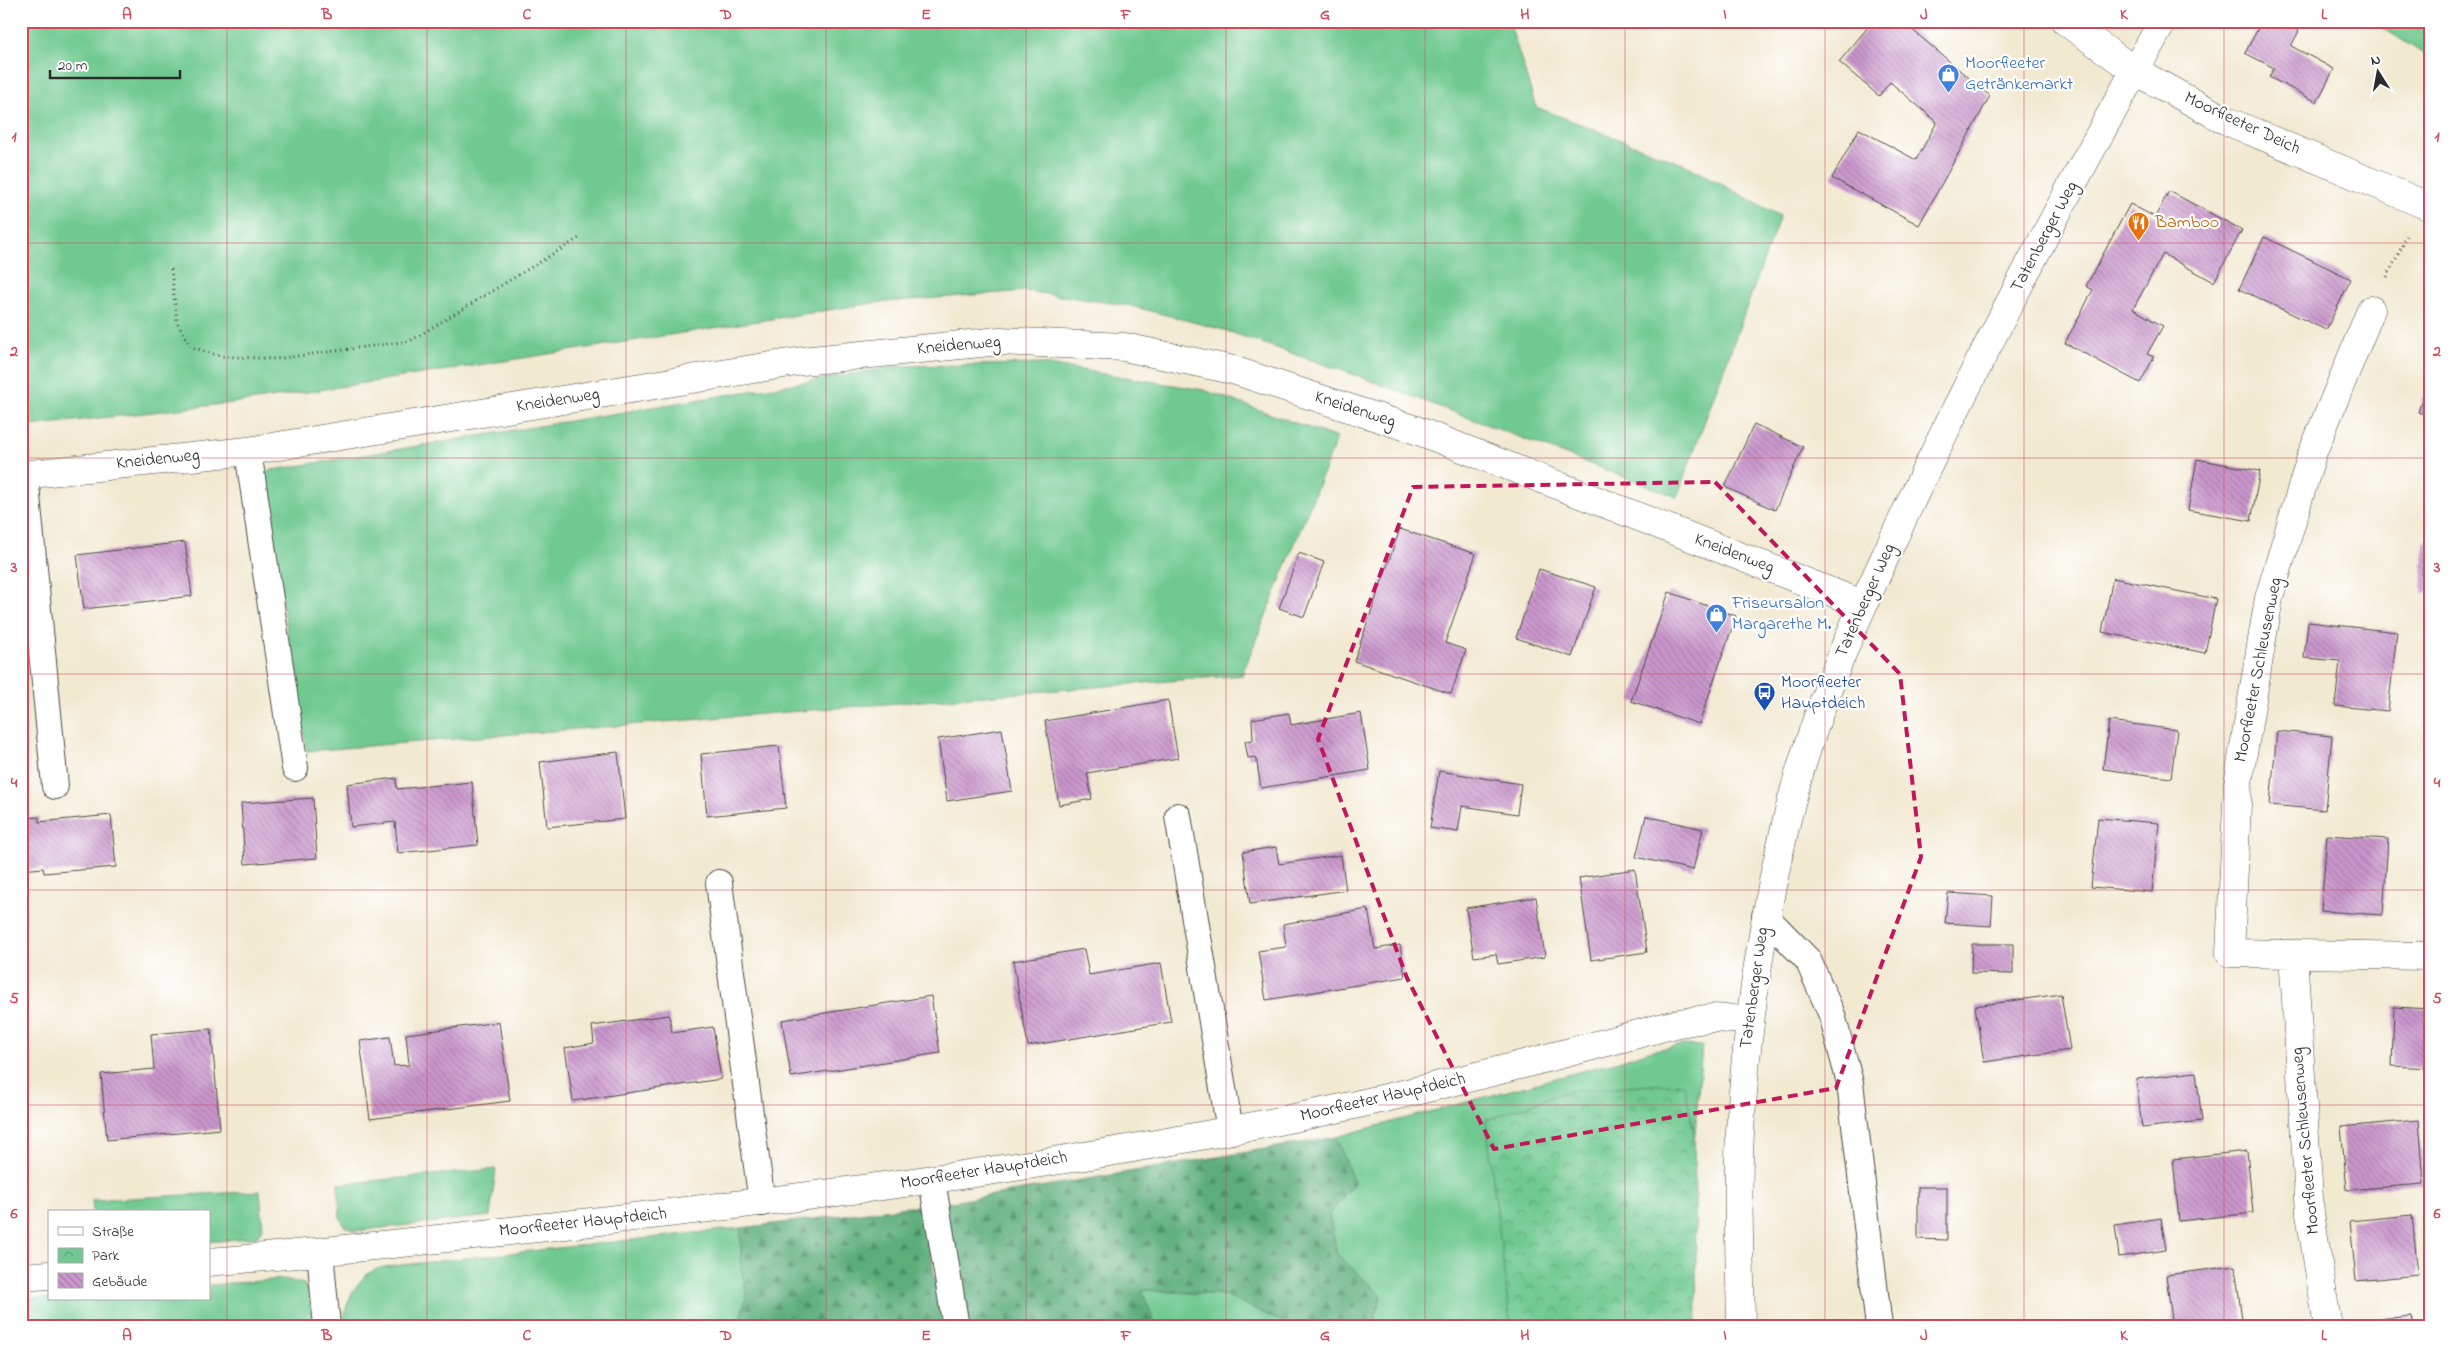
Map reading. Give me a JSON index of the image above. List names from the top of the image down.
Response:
{
  "streets": {
    "street": [
      "Moorfleeter Deich",
      "Tatenberger Weg",
      "Kneidenweg",
      "Moorfleeter Schleusenweg",
      "Moorfleeter Hauptdeich"
    ]
  },
  "crossings": [
    ["Moorfleeter Deich", "Tatenberger Weg"],
    ["Tatenberger Weg", "Kneidenweg"],
    ["Tatenberger Weg", "Moorfleeter Hauptdeich"]
  ],
  "places": {
    "shop": ["Moorfleeter Getränkemarkt", "Friseursalon Margarethe M."],
    "restaurant": ["Bamboo"],
    "bus stop": ["Moorfleeter Hauptdeich"]
  },
  "legend": ["Straße", "Park", "Gebäude"],
  "scale_bar": "20 m",
  "north": "top",
  "grid": {
    "columns": [
      "A",
      "B",
      "C",
      "D",
      "E",
      "F",
      "G",
      "H",
      "I",
      "J",
      "K",
      "L"
    ],
    "rows": [
      "1",
      "2",
      "3",
      "4",
      "5",
      "6"
    ]
  }
}
